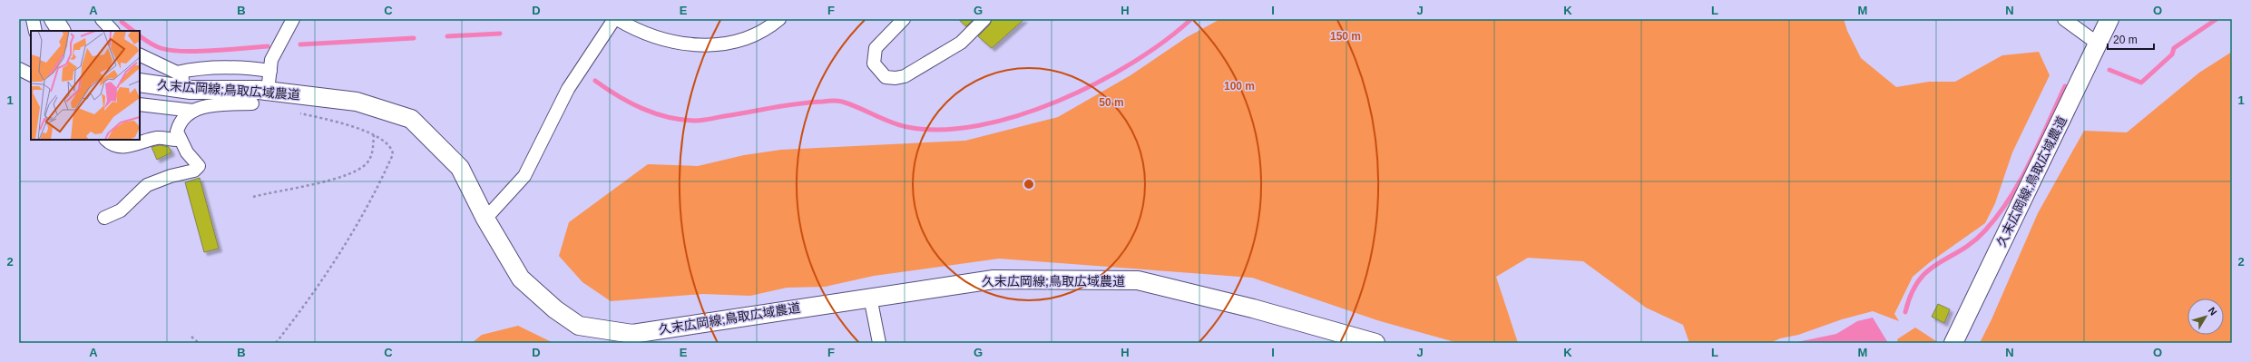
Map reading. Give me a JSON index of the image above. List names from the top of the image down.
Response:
{
  "streets": {
    "street": ["久末広岡線;鳥取広域農道"]
  },
  "scale_bar": "20 m",
  "north": "top right",
  "grid": {
    "columns": [
      "A",
      "B",
      "C",
      "D",
      "E",
      "F",
      "G",
      "H",
      "I",
      "J",
      "K",
      "L",
      "M",
      "N",
      "O"
    ],
    "rows": ["1", "2"]
  },
  "rings": ["150 m", "100 m", "50 m"]
}
